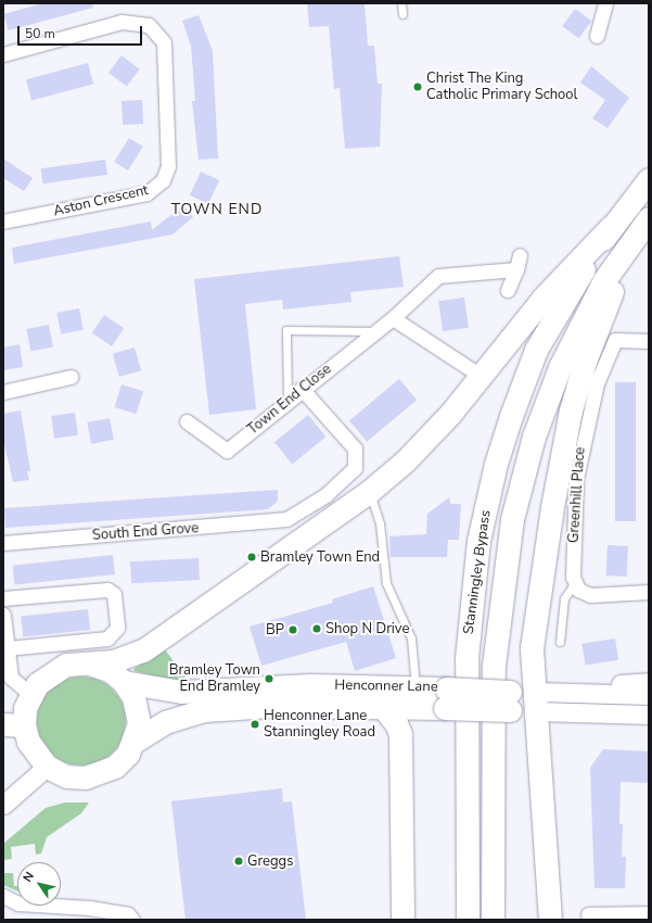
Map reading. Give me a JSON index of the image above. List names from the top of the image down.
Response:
{
  "streets": {
    "main road": ["Stanningley Bypass", "Henconner Lane"],
    "street": [
      "Aston Crescent",
      "Town End Close",
      "Greenhill Place",
      "South End Grove"
    ]
  },
  "crossings": [
    ["Town End Close", "South End Grove"]
  ],
  "districts": ["TOWN END"],
  "places": [
    "Christ The King Catholic Primary School",
    "Bramley Town End",
    "Shop N Drive",
    "BP",
    "Bramley Town End Bramley",
    "Henconner Lane Stanningley Road",
    "Greggs"
  ],
  "scale_bar": "50 m",
  "north": "top left"
}
